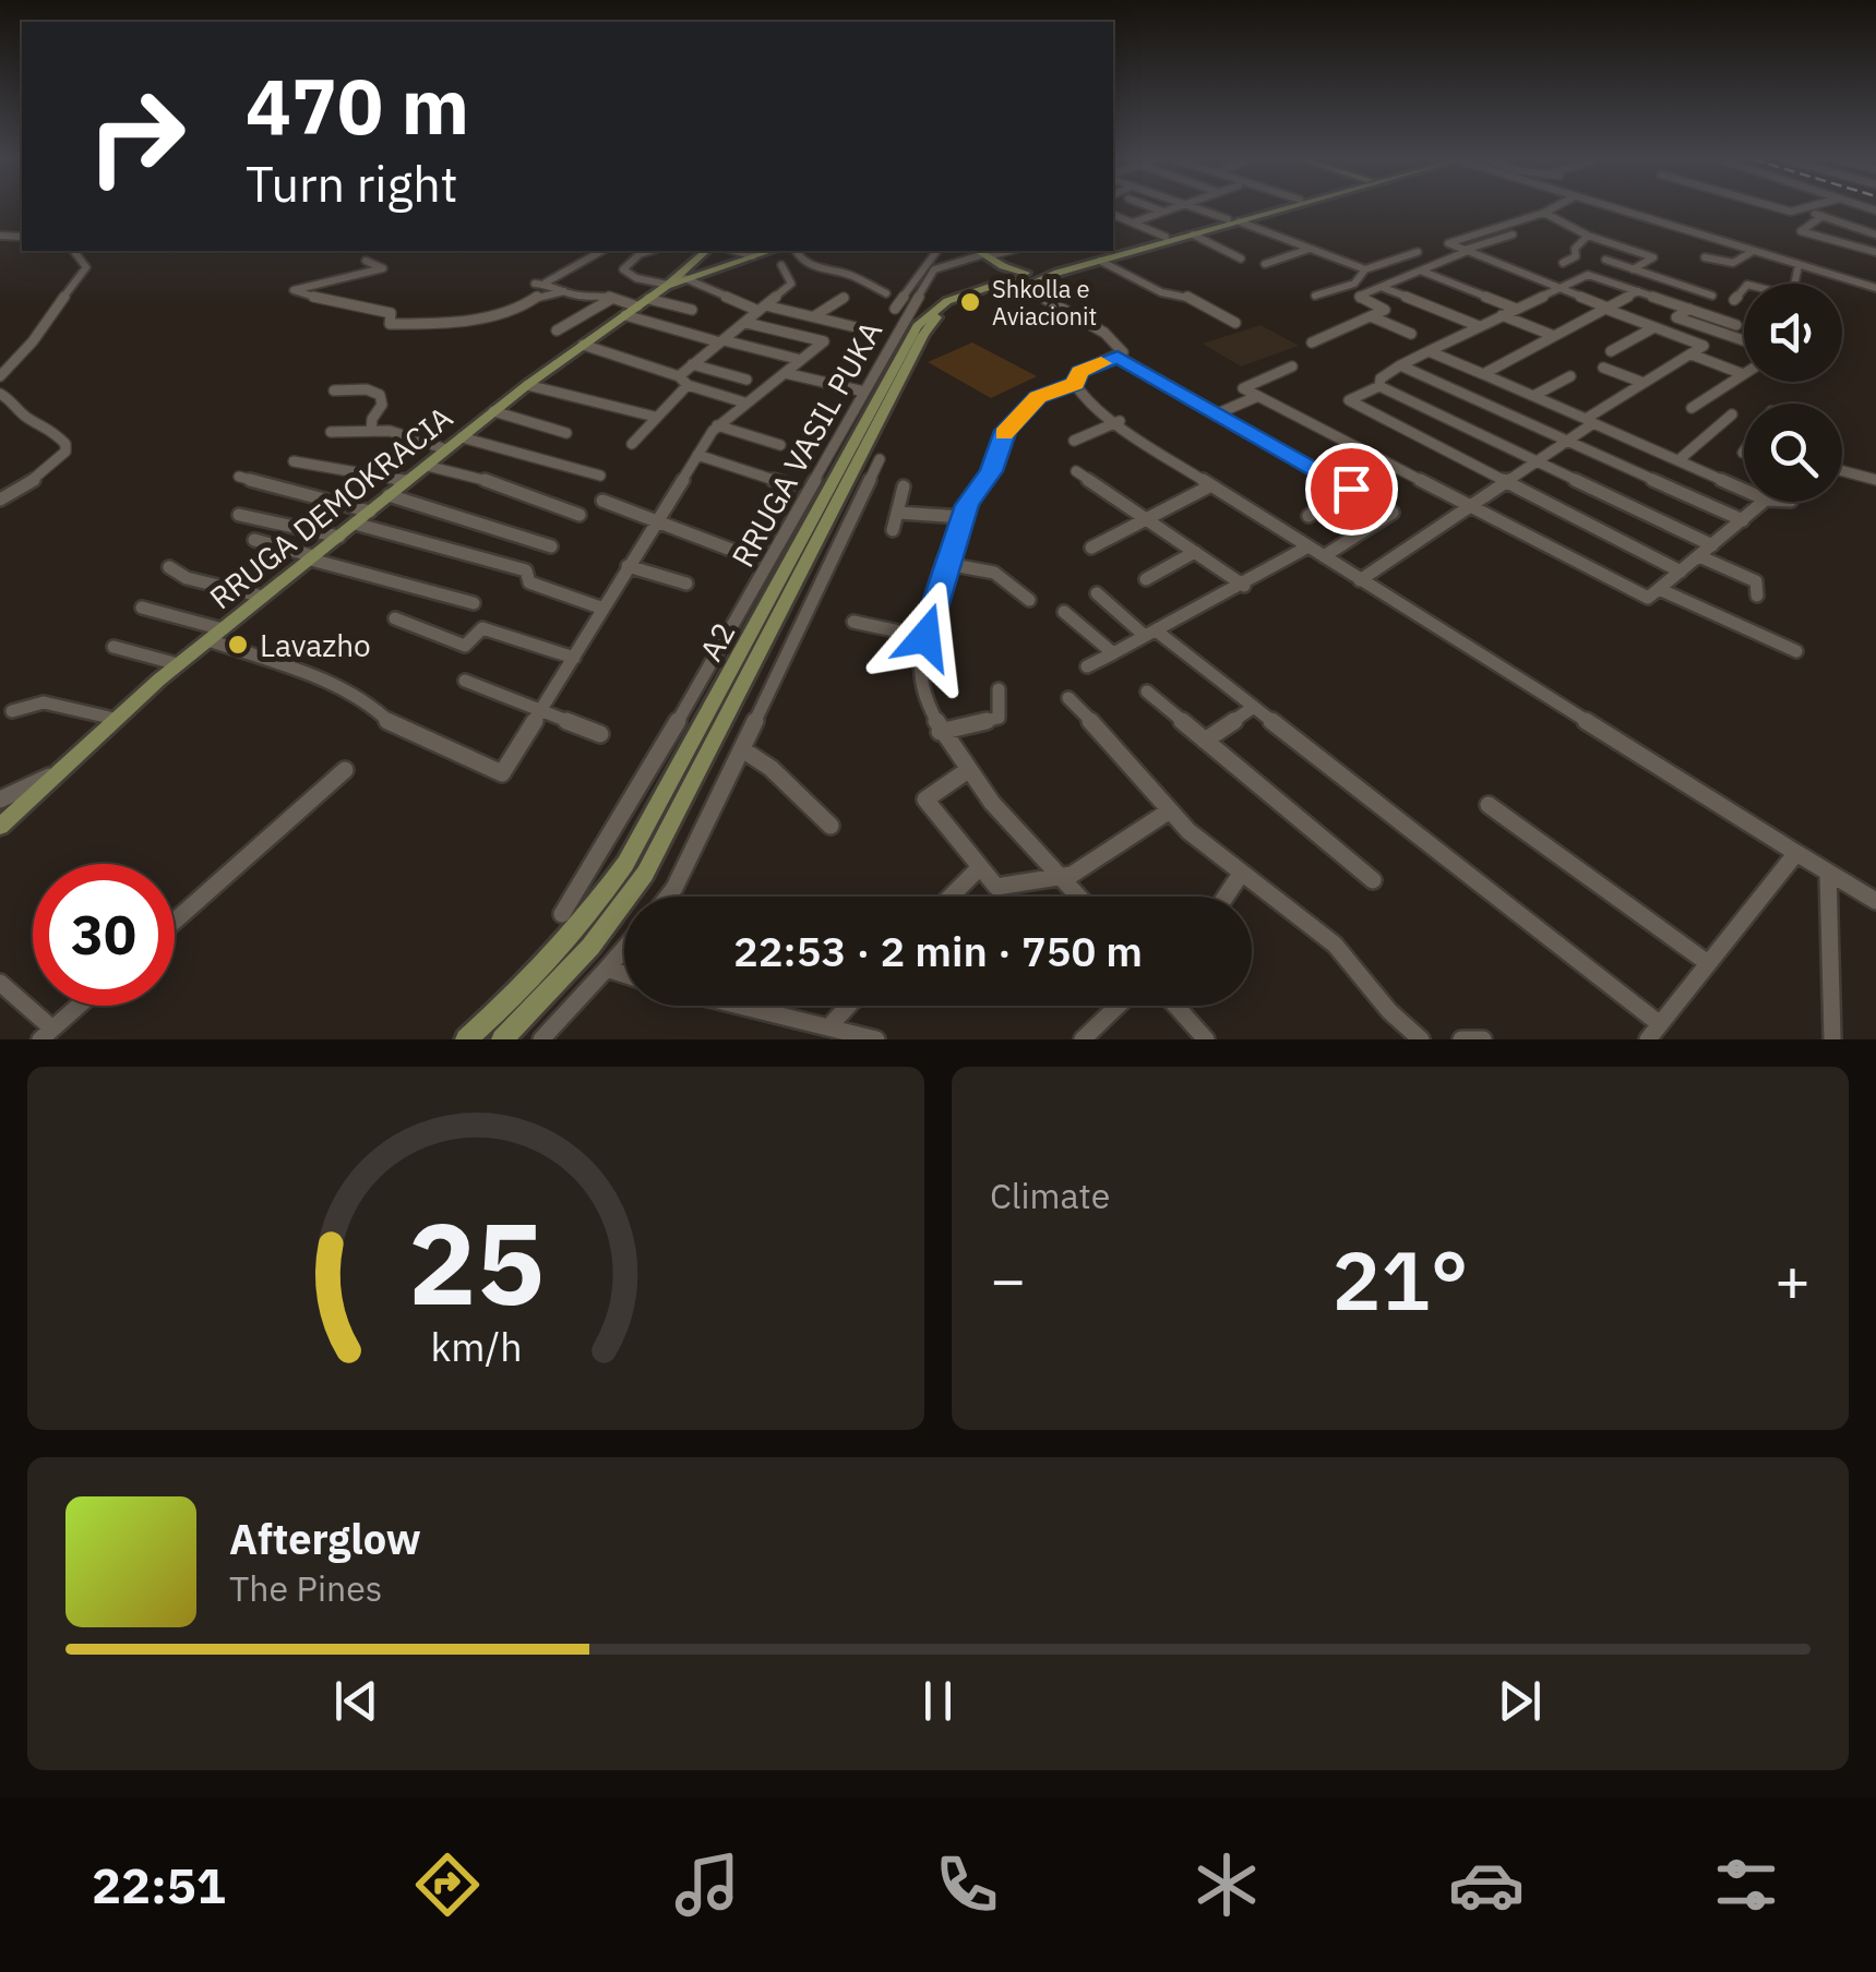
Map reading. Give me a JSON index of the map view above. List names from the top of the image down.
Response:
{
  "streets": {
    "main road": ["RRUGA DEMOKRACIA", "A2"],
    "street": ["RRUGA VASIL PUKA"]
  },
  "places": ["Shkolla e Aviacionit", "Lavazho"],
  "page": {
    "turn": ["470 m", "Turn right"],
    "limit": "30",
    "trip": "22:53 · 2 min · 750 m",
    "tile": "Climate",
    "heat": ["−", "21°", "+"],
    "song": ["Afterglow", "The Pines"],
    "tabs": "22:51",
    "gauge": ["25", "km/h"]
  }
}
